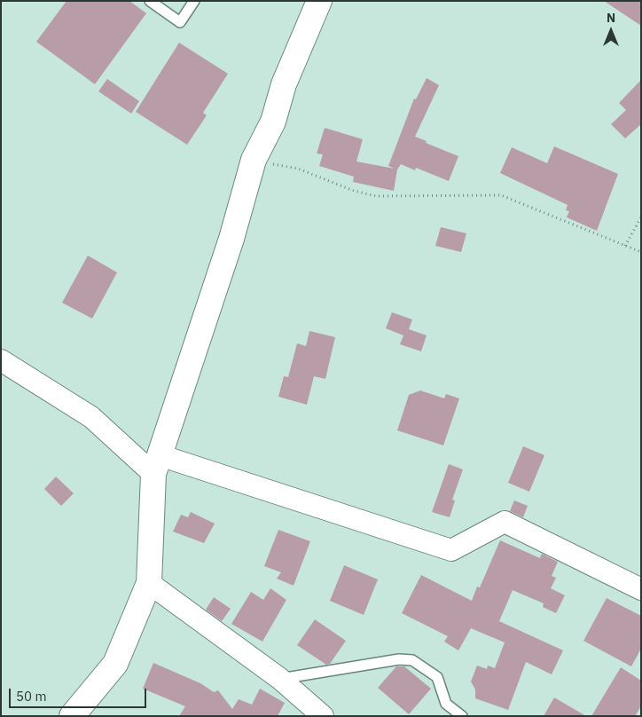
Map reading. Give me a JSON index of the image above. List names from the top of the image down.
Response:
{
  "scale_bar": "50 m",
  "north": "top"
}
